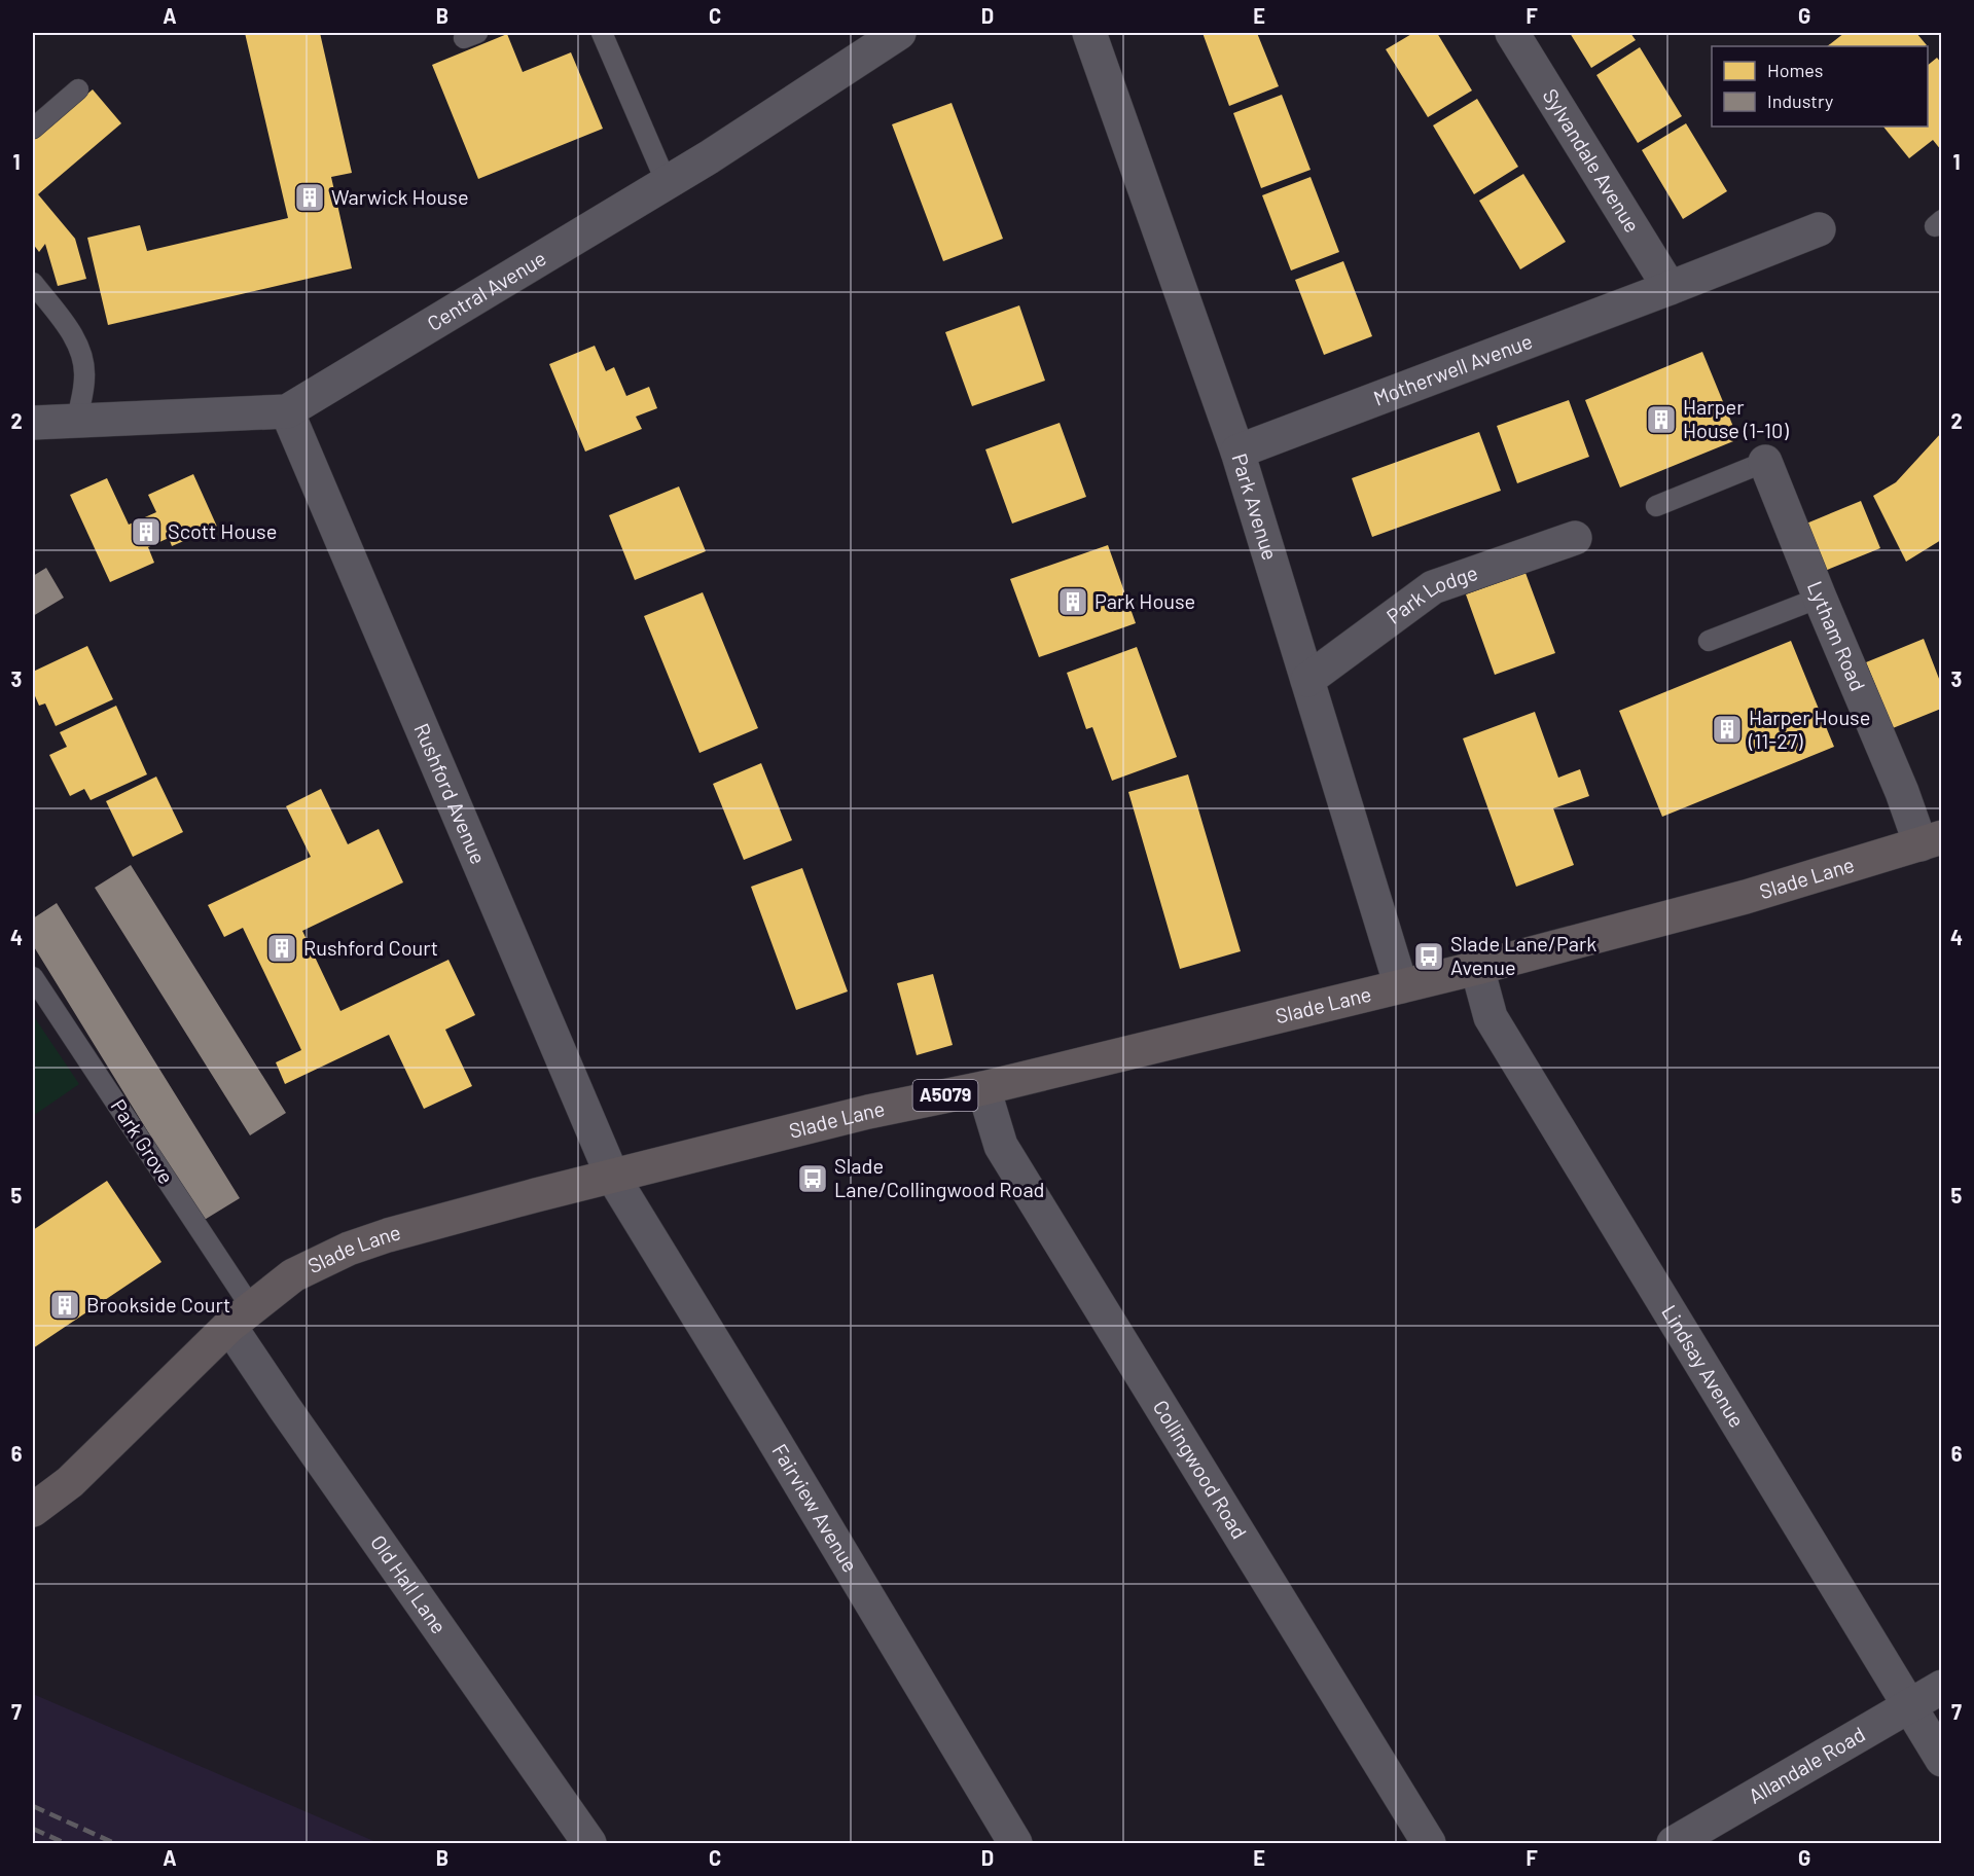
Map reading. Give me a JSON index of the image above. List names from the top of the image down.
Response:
{
  "streets": {
    "main road": ["Slade Lane", "A5079"],
    "street": [
      "Sylvandale Avenue",
      "Central Avenue",
      "Motherwell Avenue",
      "Park Avenue",
      "Park Lodge",
      "Lytham Road",
      "Rushford Avenue",
      "Lindsay Avenue",
      "Collingwood Road",
      "Fairview Avenue",
      "Old Hall Lane",
      "Allandale Road"
    ],
    "lane": ["Park Grove"]
  },
  "crossings": [
    ["Sylvandale Avenue", "Motherwell Avenue"],
    ["Central Avenue", "Rushford Avenue"],
    ["Motherwell Avenue", "Park Avenue"],
    ["Park Avenue", "Park Lodge"],
    ["Park Avenue", "Slade Lane"],
    ["Lytham Road", "Slade Lane"],
    ["Rushford Avenue", "Slade Lane"],
    ["Rushford Avenue", "Fairview Avenue"],
    ["Slade Lane", "Park Grove"],
    ["Slade Lane", "Lindsay Avenue"],
    ["Slade Lane", "Collingwood Road"],
    ["Slade Lane", "Fairview Avenue"],
    ["Slade Lane", "Old Hall Lane"],
    ["Park Grove", "Old Hall Lane"],
    ["Lindsay Avenue", "Allandale Road"]
  ],
  "places": {
    "building": [
      "Warwick House",
      "Harper House (1-10)",
      "Scott House",
      "Park House",
      "Harper House (11-27)",
      "Rushford Court",
      "Brookside Court"
    ],
    "bus stop": ["Slade Lane/Park Avenue", "Slade Lane/Collingwood Road"]
  },
  "legend": ["Homes", "Industry"],
  "grid": {
    "columns": [
      "A",
      "B",
      "C",
      "D",
      "E",
      "F",
      "G"
    ],
    "rows": [
      "1",
      "2",
      "3",
      "4",
      "5",
      "6",
      "7"
    ]
  }
}
